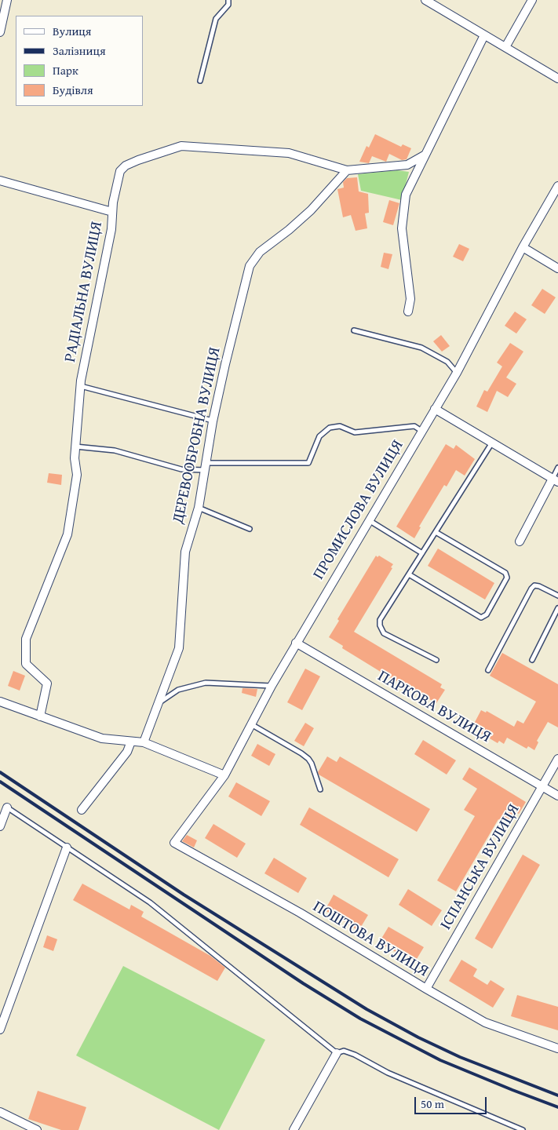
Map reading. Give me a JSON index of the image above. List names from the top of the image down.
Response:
{
  "streets": {
    "street": [
      "РАДІАЛЬНА ВУЛИЦЯ",
      "ДЕРЕВООБРОБНА ВУЛИЦЯ",
      "ПРОМИСЛОВА ВУЛИЦЯ",
      "ПАРКОВА ВУЛИЦЯ",
      "ІСПАНСЬКА ВУЛИЦЯ",
      "ПОШТОВА ВУЛИЦЯ"
    ]
  },
  "crossings": [
    ["РАДІАЛЬНА ВУЛИЦЯ", "ДЕРЕВООБРОБНА ВУЛИЦЯ"],
    ["ПРОМИСЛОВА ВУЛИЦЯ", "ПАРКОВА ВУЛИЦЯ"],
    ["ПРОМИСЛОВА ВУЛИЦЯ", "ПОШТОВА ВУЛИЦЯ"],
    ["ПАРКОВА ВУЛИЦЯ", "ІСПАНСЬКА ВУЛИЦЯ"],
    ["ІСПАНСЬКА ВУЛИЦЯ", "ПОШТОВА ВУЛИЦЯ"]
  ],
  "legend": [
    "Вулиця",
    "Залізниця",
    "Парк",
    "Будівля"
  ],
  "scale_bar": "50 m"
}
